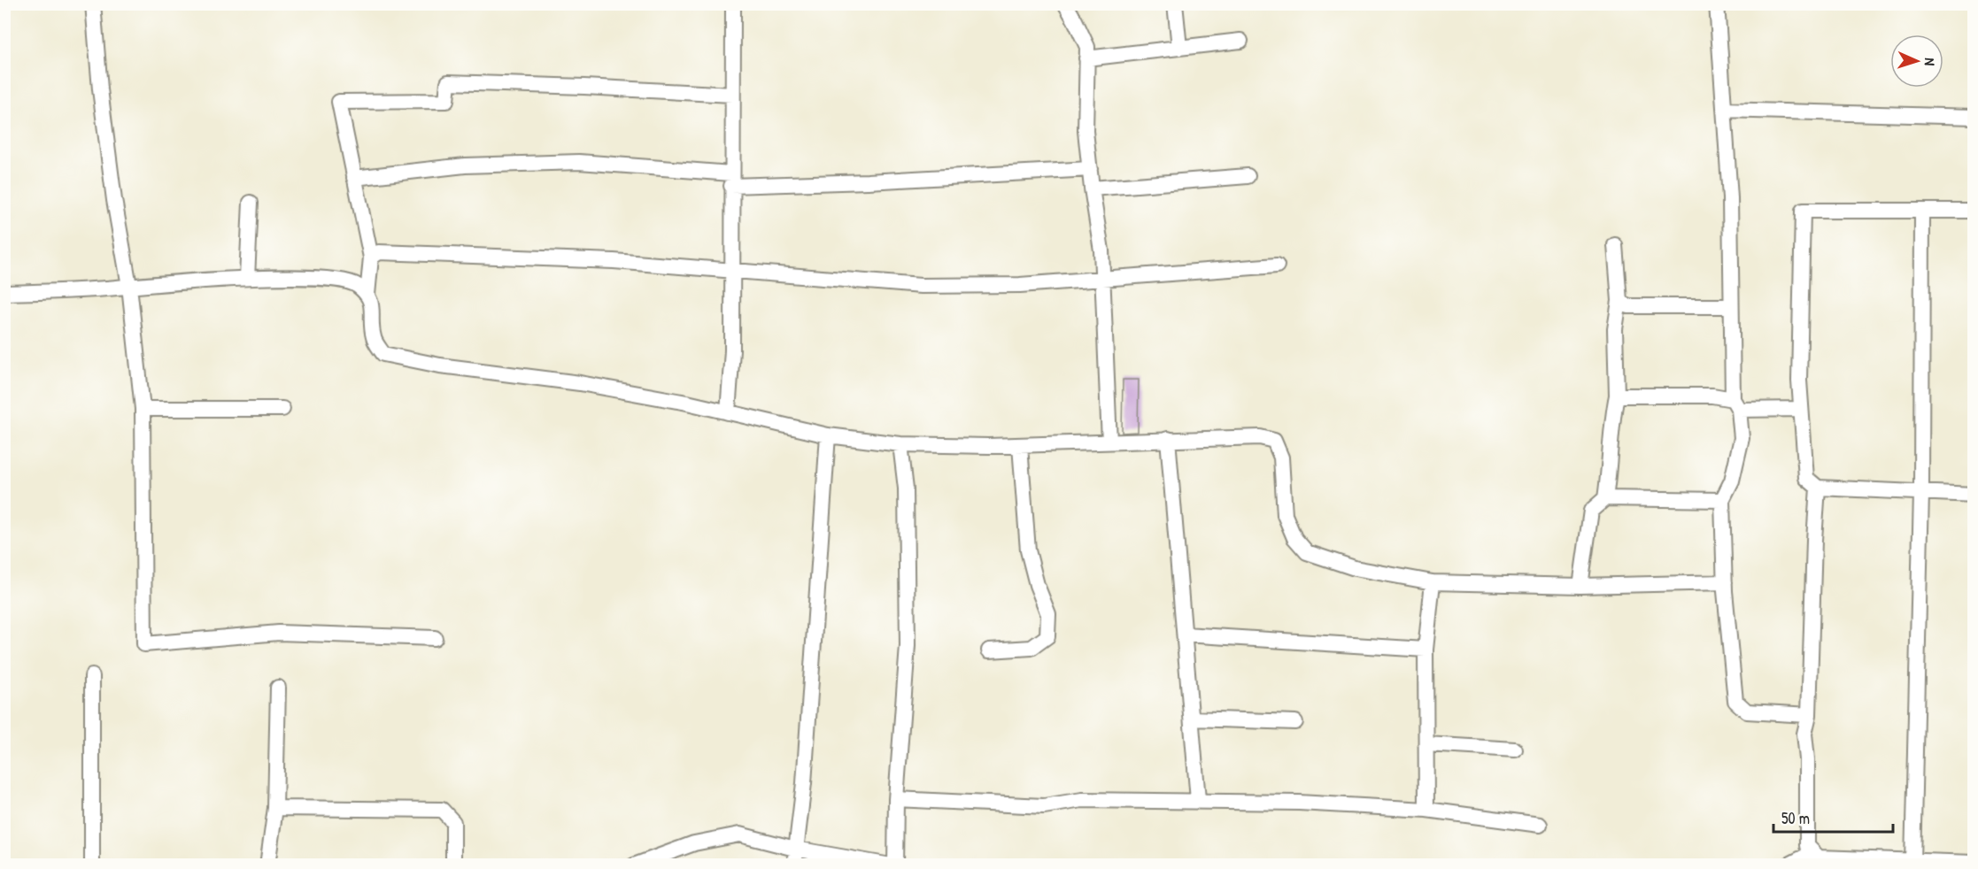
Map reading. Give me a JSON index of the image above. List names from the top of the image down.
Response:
{
  "scale_bar": "50 m",
  "north": "right"
}
